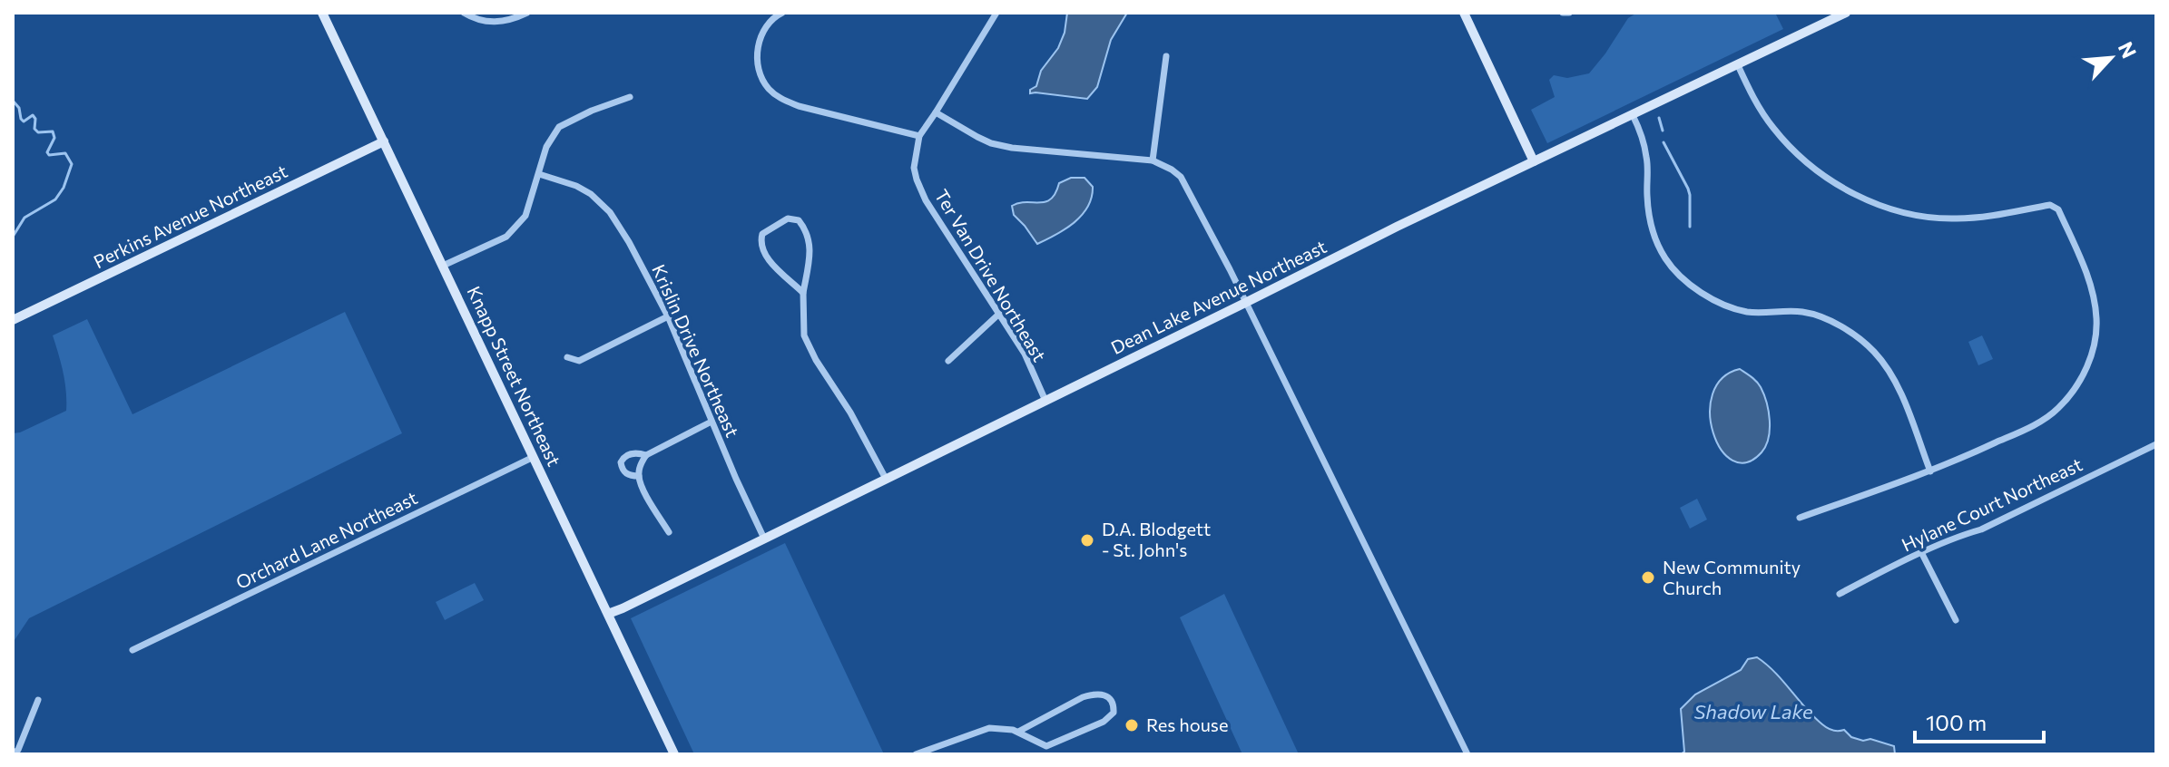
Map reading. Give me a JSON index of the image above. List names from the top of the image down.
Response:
{
  "streets": {
    "main road": ["Perkins Avenue Northeast", "Dean Lake Avenue Northeast", "Knapp Street Northeast"],
    "street": [
      "Ter Van Drive Northeast",
      "Krislin Drive Northeast",
      "Hylane Court Northeast",
      "Orchard Lane Northeast"
    ]
  },
  "crossings": [
    ["Perkins Avenue Northeast", "Knapp Street Northeast"],
    ["Ter Van Drive Northeast", "Dean Lake Avenue Northeast"],
    ["Dean Lake Avenue Northeast", "Krislin Drive Northeast"],
    ["Dean Lake Avenue Northeast", "Knapp Street Northeast"],
    ["Knapp Street Northeast", "Orchard Lane Northeast"]
  ],
  "water": ["Shadow Lake"],
  "places": ["D.A. Blodgett - St. John's", "New Community Church", "Res house"],
  "scale_bar": "100 m",
  "north": "top right"
}
